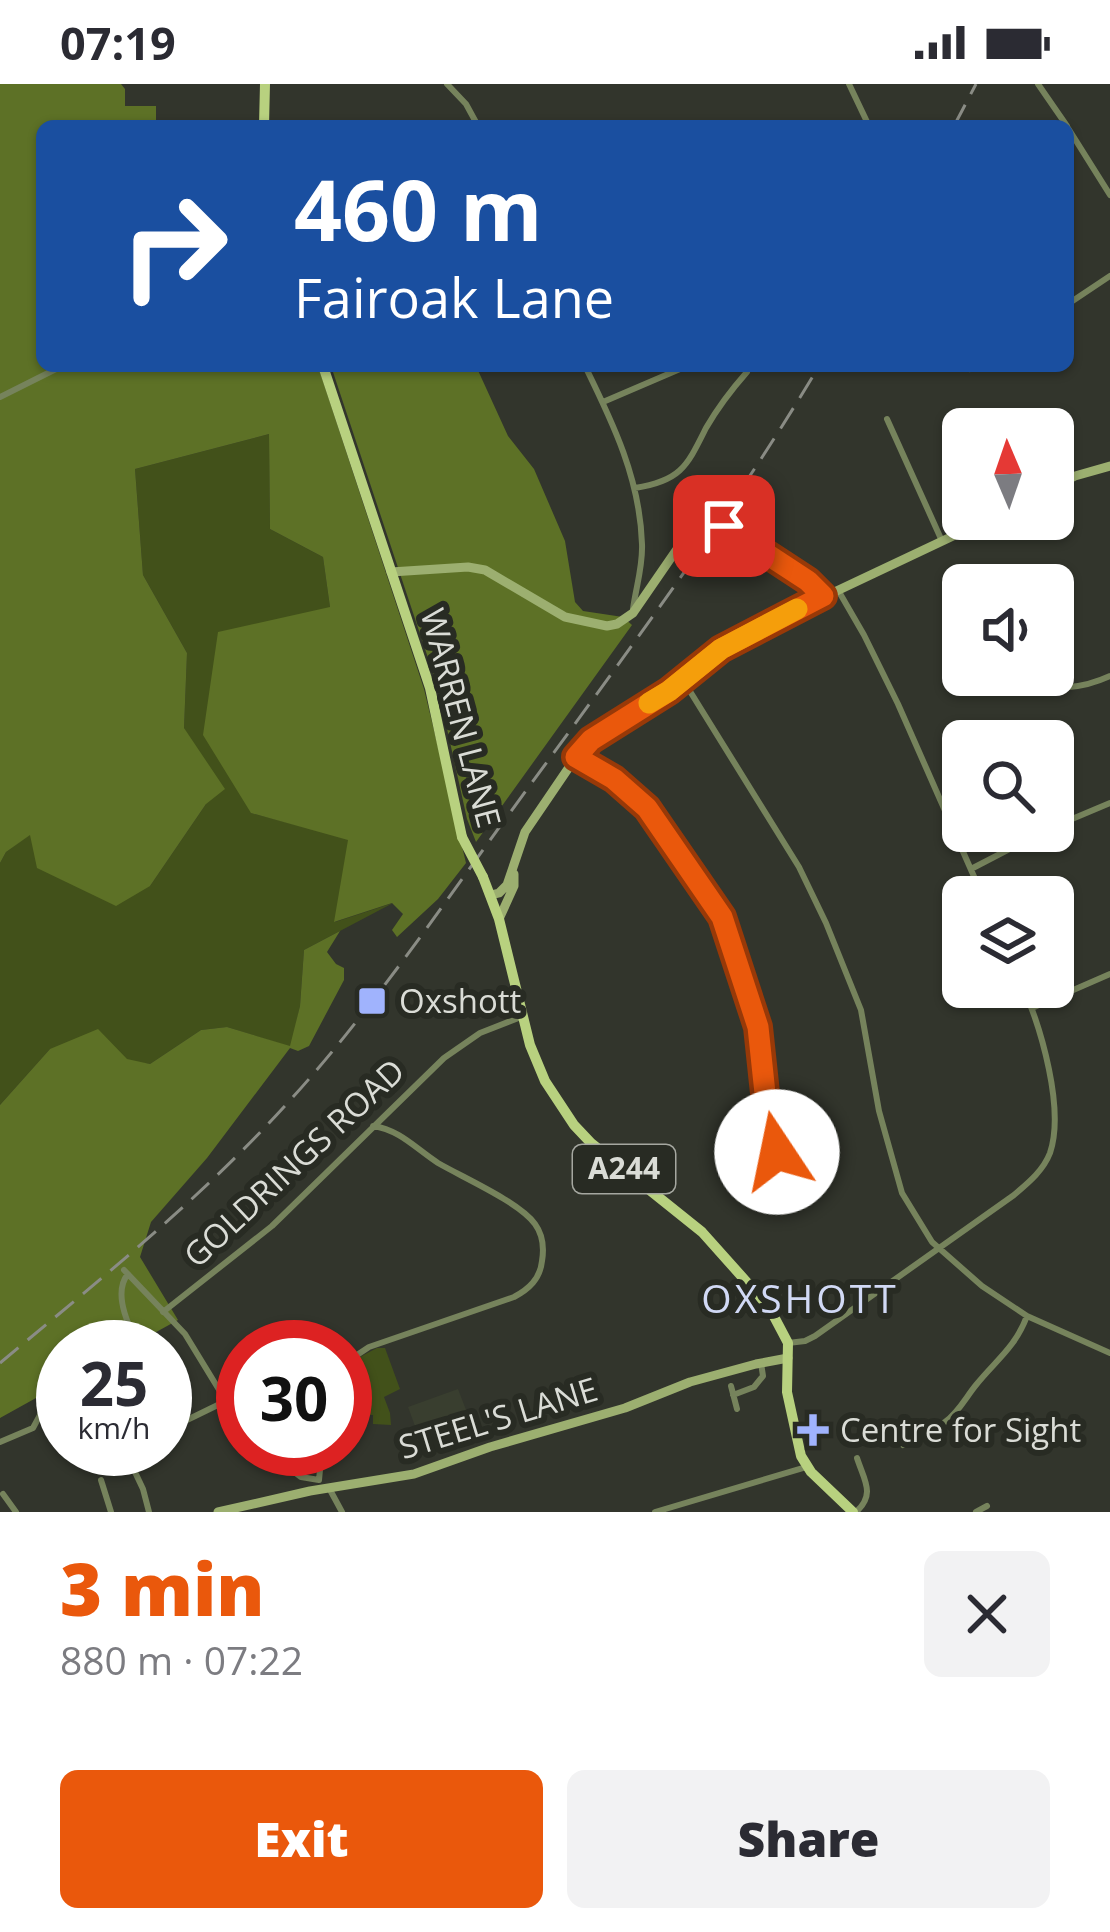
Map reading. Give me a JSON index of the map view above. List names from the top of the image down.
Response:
{
  "streets": {
    "main road": ["WARREN LANE", "A244", "STEEL'S LANE"],
    "street": ["GOLDRINGS ROAD"]
  },
  "crossings": [
    ["WARREN LANE", "GOLDRINGS ROAD"]
  ],
  "districts": ["OXSHOTT"],
  "places": {
    "transit": ["Oxshott"],
    "health": ["Centre for Sight"]
  },
  "north": "top",
  "page": {
    "status": "07:19",
    "turn": ["460 m", "Fairoak Lane"],
    "speed": "25 km/h",
    "limit": "30",
    "heading": ["3 min", "880 m · 07:22"],
    "buttons": ["Exit", "Share"]
  }
}
